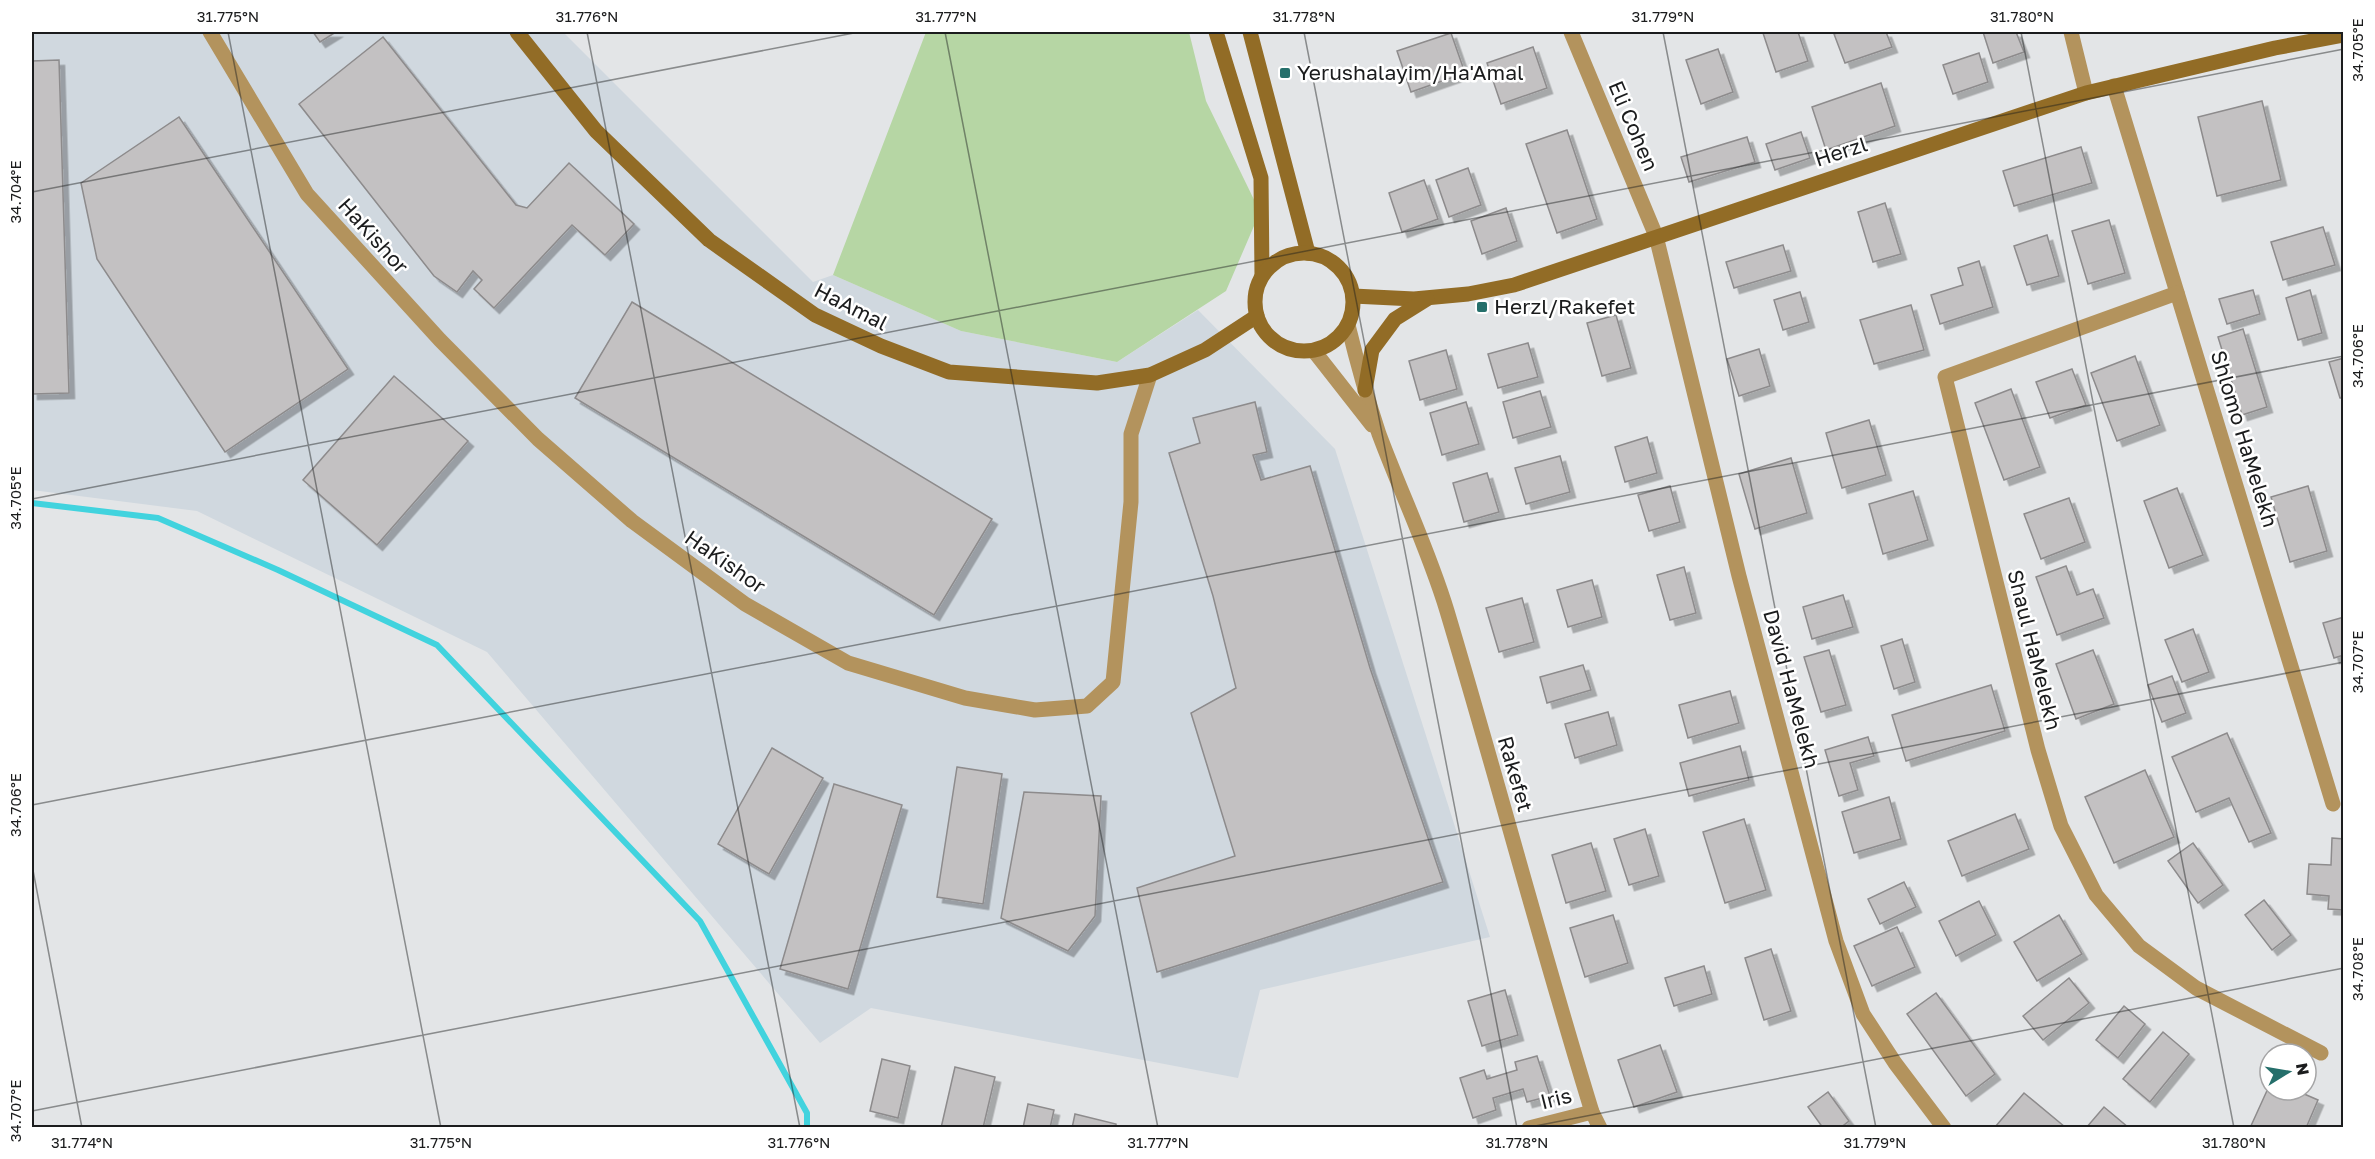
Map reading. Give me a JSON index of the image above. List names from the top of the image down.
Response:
{
  "streets": {
    "street": [
      "Eli Cohen",
      "Herzl",
      "HaKishor",
      "HaAmal",
      "Shlomo HaMelekh",
      "Shaul HaMelekh",
      "David HaMelekh",
      "Rakefet",
      "Iris"
    ]
  },
  "crossings": [
    ["Eli Cohen", "Herzl"],
    ["Eli Cohen", "David HaMelekh"],
    ["Herzl", "HaAmal"],
    ["Herzl", "Shlomo HaMelekh"],
    ["Herzl", "David HaMelekh"],
    ["Herzl", "Rakefet"],
    ["HaKishor", "HaAmal"],
    ["HaAmal", "Rakefet"],
    ["Shlomo HaMelekh", "Shaul HaMelekh"],
    ["Rakefet", "Iris"]
  ],
  "places": {
    "transit": ["Yerushalayim/Ha'Amal", "Herzl/Rakefet"]
  },
  "north": "right",
  "coordinates": [
    "31.775°N",
    "31.776°N",
    "31.777°N",
    "31.778°N",
    "31.779°N",
    "31.780°N",
    "34.705°E",
    "34.704°E",
    "34.706°E",
    "34.707°E",
    "34.708°E",
    "31.774°N"
  ]
}
